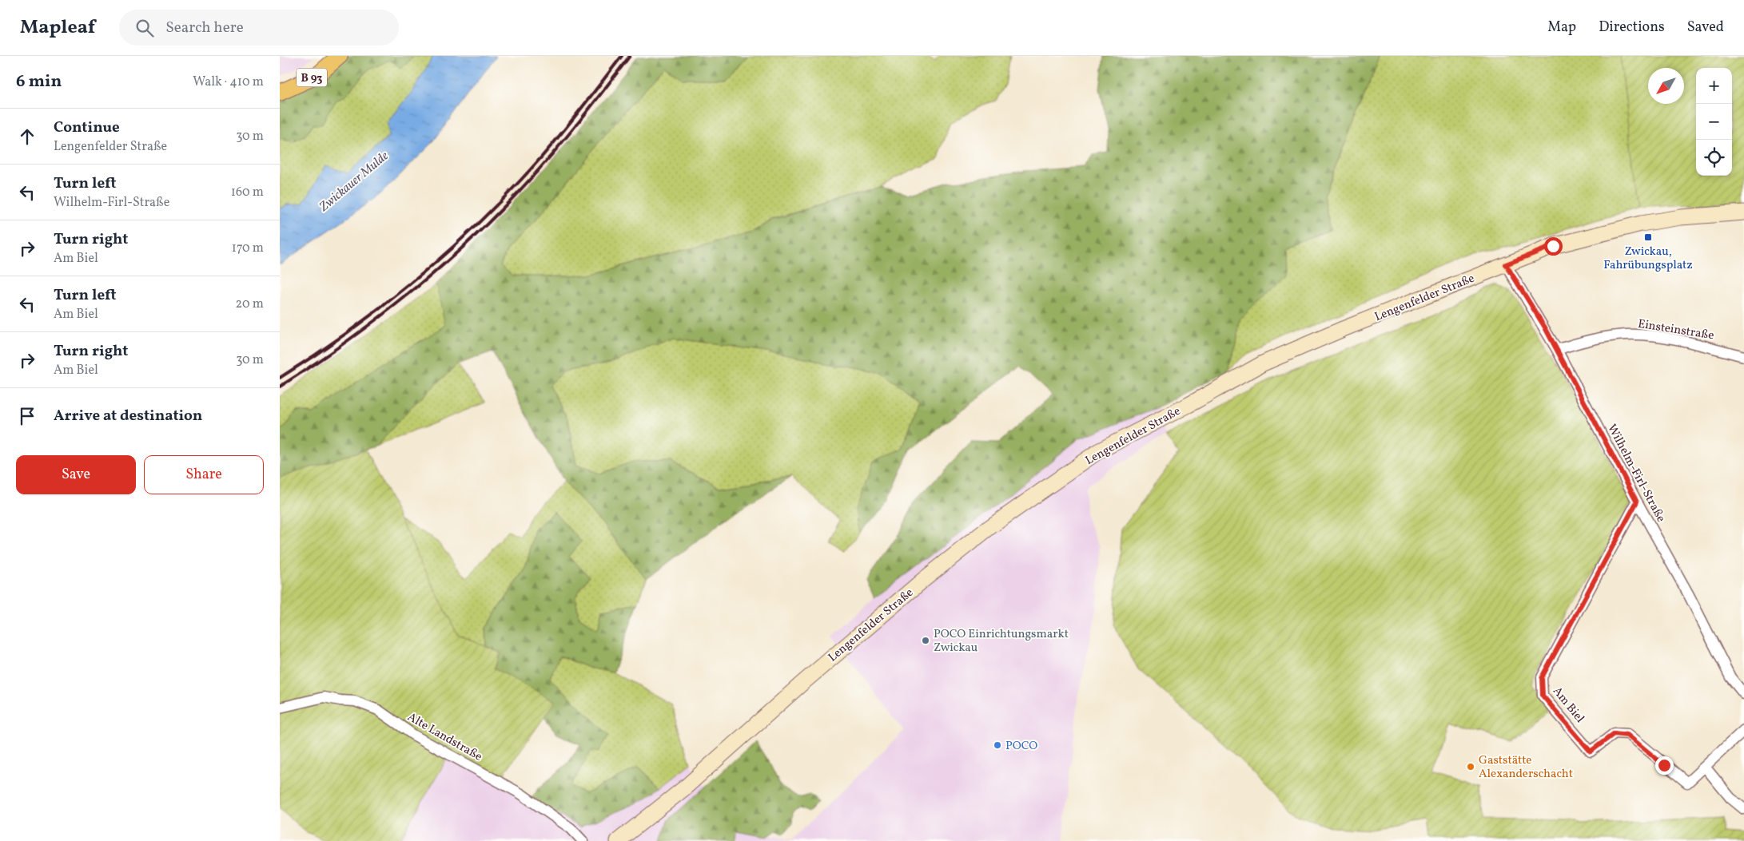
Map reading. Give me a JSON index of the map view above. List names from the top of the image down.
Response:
{
  "streets": {
    "main road": ["B 93", "Lengenfelder Straße"],
    "street": [
      "Einsteinstraße",
      "Wilhelm-Firl-Straße",
      "Am Biel",
      "Alte Landstraße"
    ]
  },
  "crossings": [
    ["Lengenfelder Straße", "Wilhelm-Firl-Straße"],
    ["Einsteinstraße", "Wilhelm-Firl-Straße"],
    ["Wilhelm-Firl-Straße", "Am Biel"]
  ],
  "water": ["Zwickauer Mulde"],
  "places": {
    "transit": ["Zwickau, Fahrübungsplatz"],
    "other": ["POCO Einrichtungsmarkt Zwickau", "POCO", "Gaststätte Alexanderschacht"]
  },
  "north": "bottom left",
  "page": {
    "header": "Mapleaf",
    "search": "Search here",
    "nav": ["Map", "Directions", "Saved"],
    "heading": ["6 min", "Walk · 410 m"],
    "map_buttons": ["+", "−"],
    "list": [
      ["Continue", "Lengenfelder Straße", "30 m"],
      ["Turn left", "Wilhelm-Firl-Straße", "160 m"],
      ["Turn right", "Am Biel", "170 m"],
      ["Turn left", "Am Biel", "20 m"],
      ["Turn right", "Am Biel", "30 m"],
      "Arrive at destination"
    ],
    "buttons": ["Save", "Share"]
  }
}
